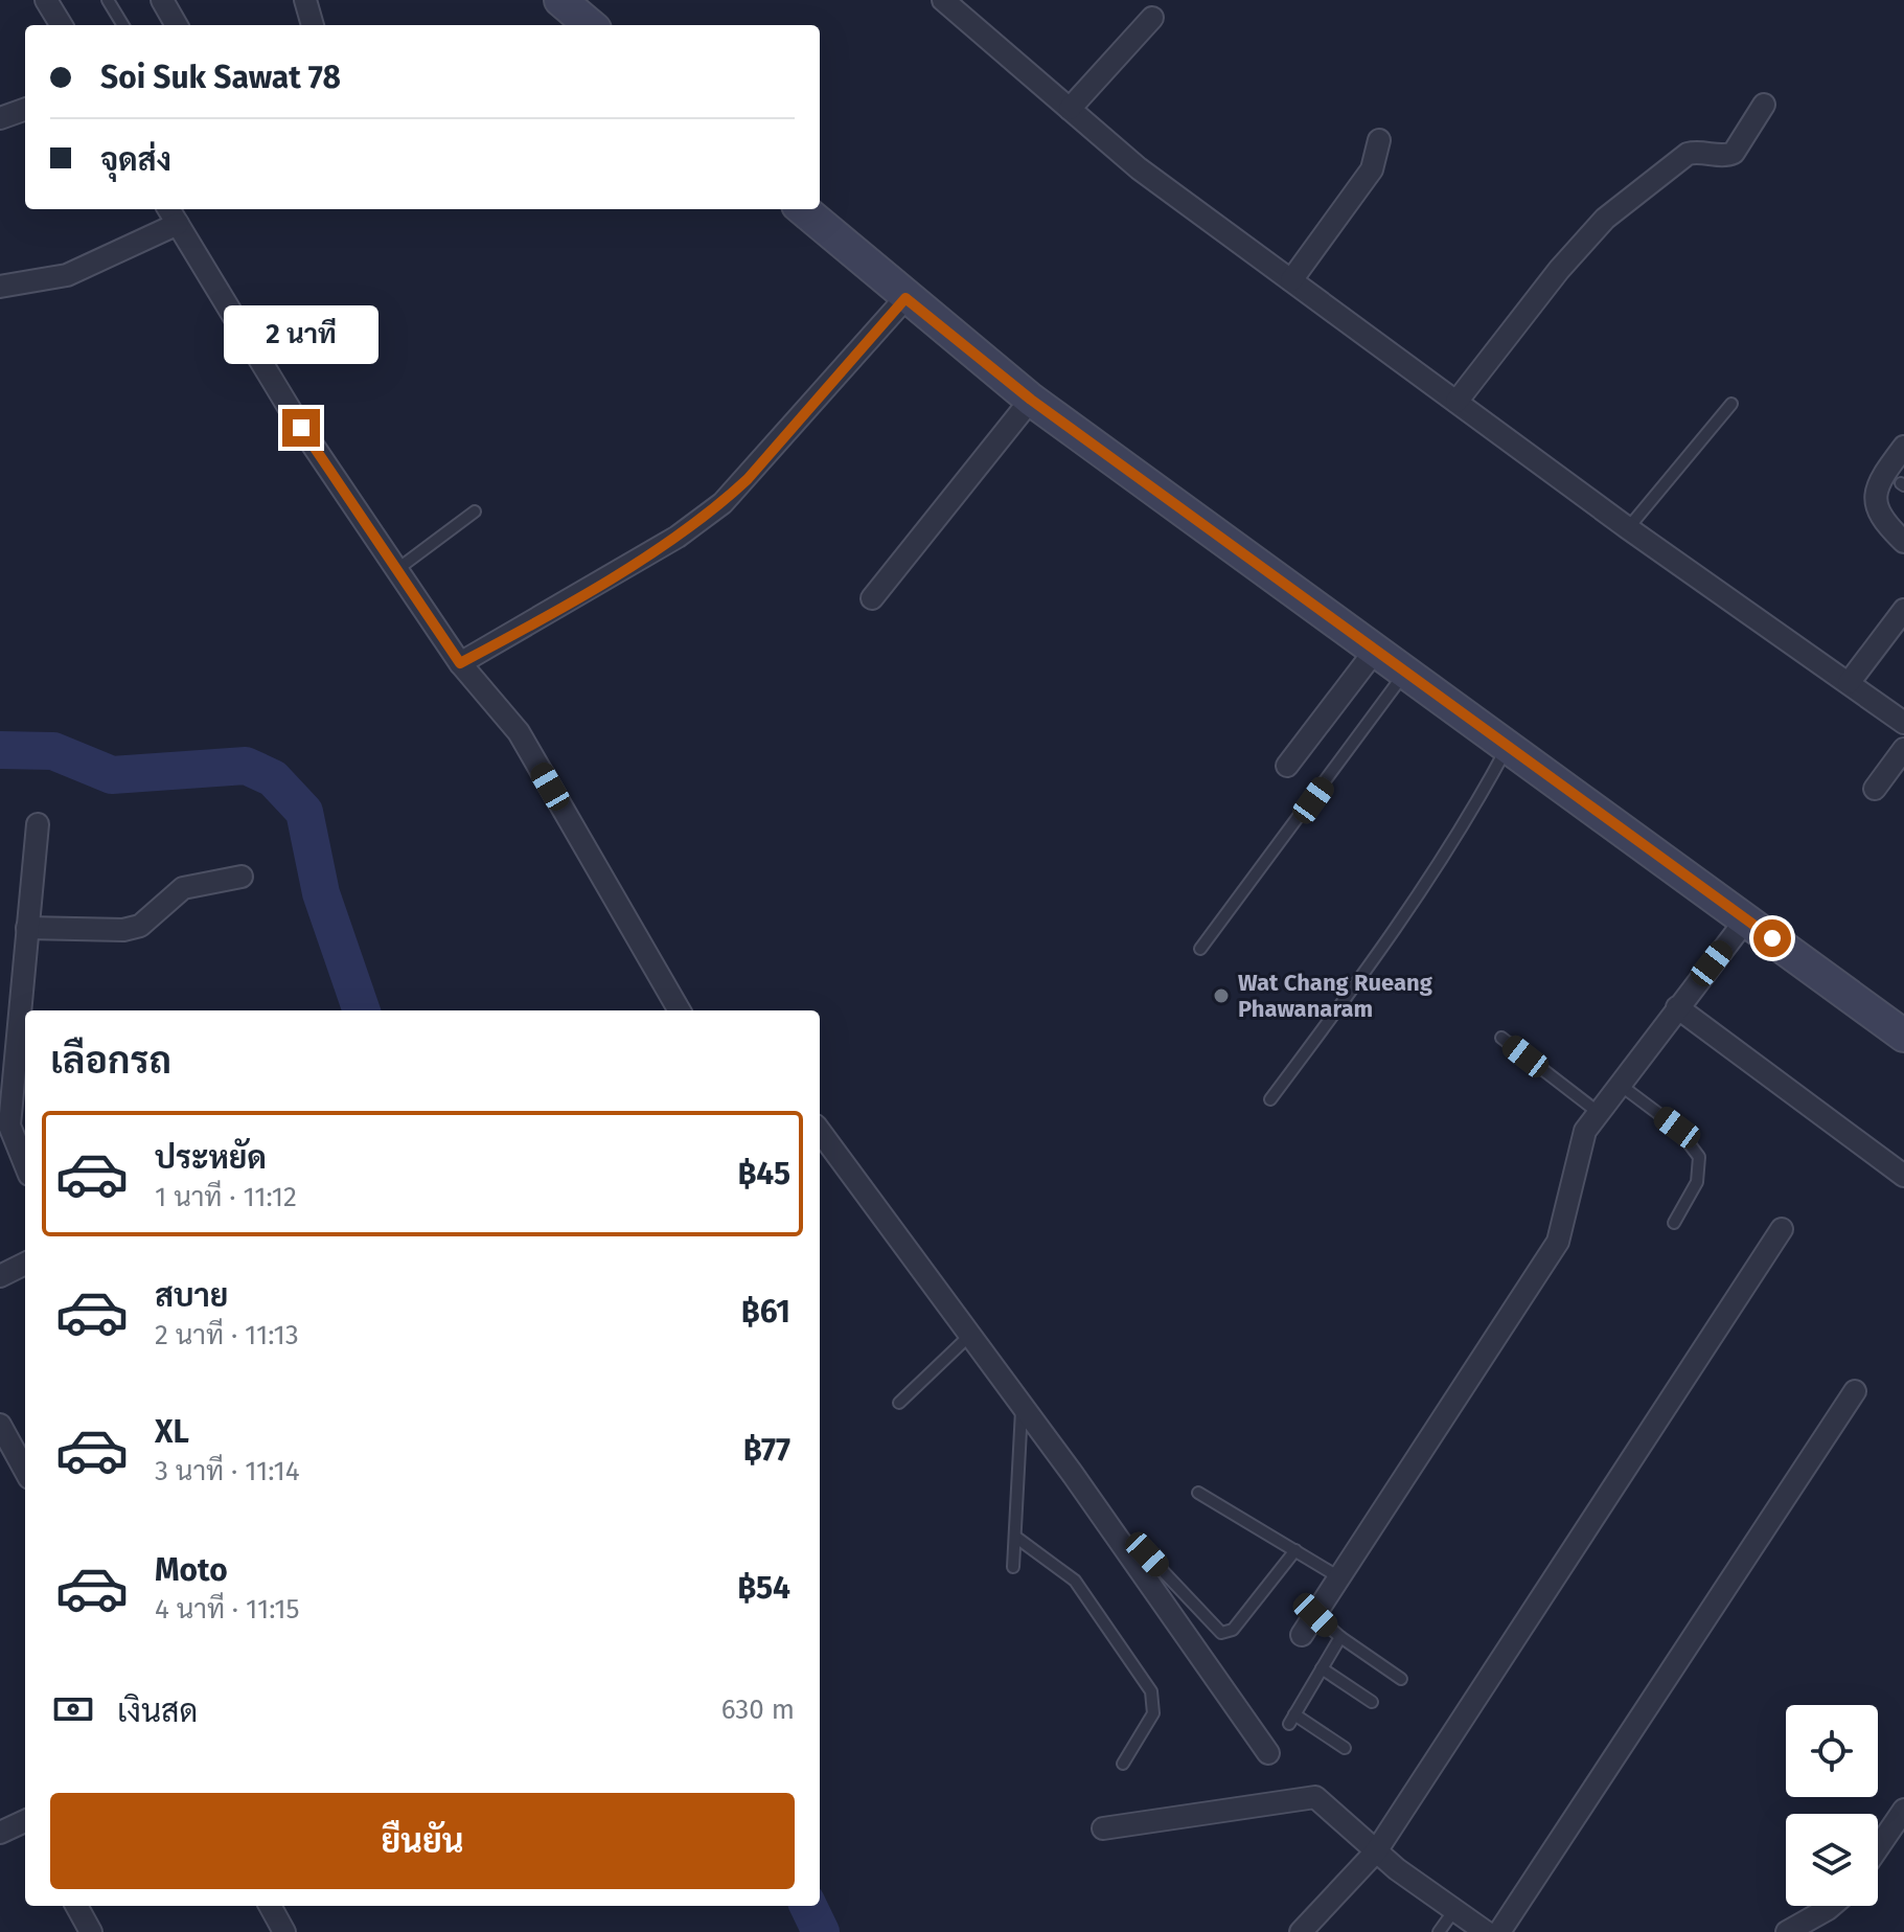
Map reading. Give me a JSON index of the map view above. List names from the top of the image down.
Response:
{
  "places": ["Wat Chang Rueang Phawanaram"],
  "page": {
    "banner": ["Soi Suk Sawat 78", "จุดส่ง"],
    "bubble": "2 นาที",
    "heading": "เลือกรถ",
    "list": [
      {
        "name": "ประหยัด",
        "note": "1 นาที · 11:12",
        "value": "฿45"
      },
      {
        "name": "สบาย",
        "note": "2 นาที · 11:13",
        "value": "฿61"
      },
      {
        "name": "XL",
        "note": "3 นาที · 11:14",
        "value": "฿77"
      },
      {
        "name": "Moto",
        "note": "4 นาที · 11:15",
        "value": "฿54"
      }
    ],
    "pay": ["เงินสด", "630 m"],
    "buttons": "ยืนยัน"
  }
}
